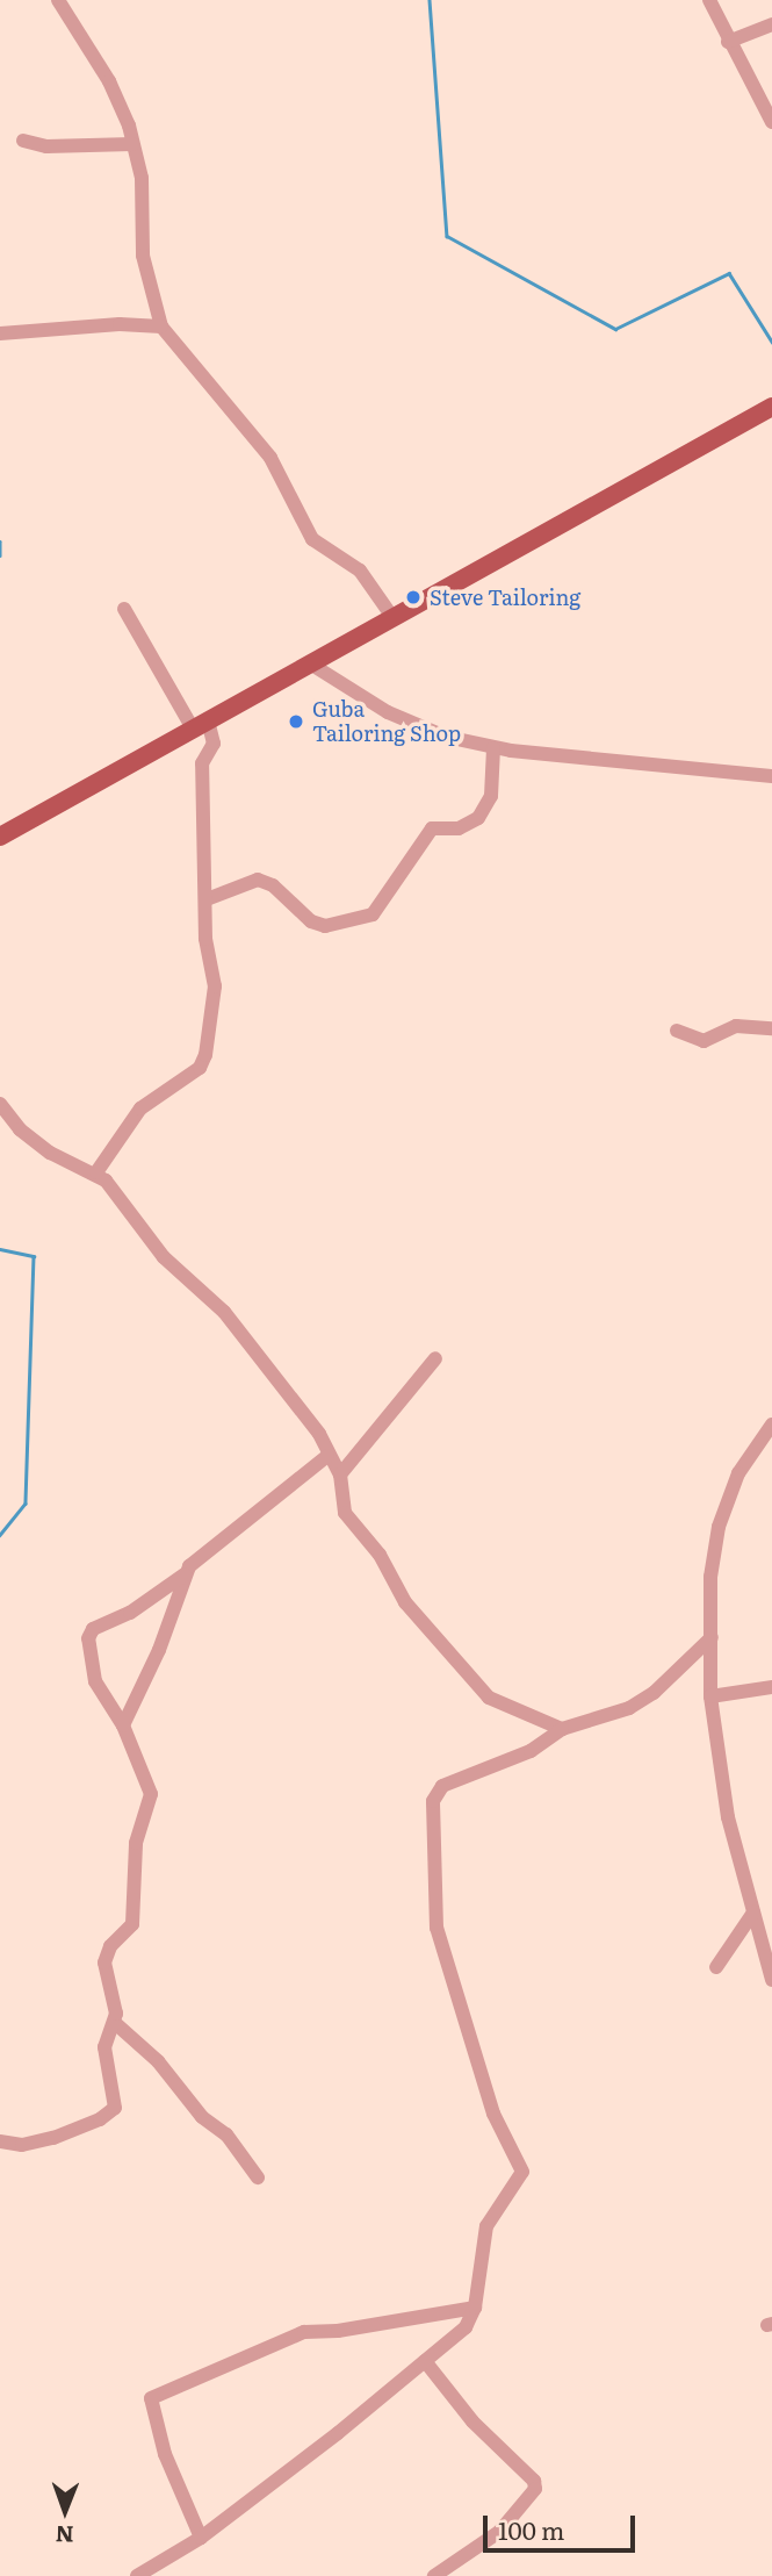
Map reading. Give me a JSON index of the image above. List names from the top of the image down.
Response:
{
  "places": ["Steve Tailoring", "Guba Tailoring Shop"],
  "scale_bar": "100 m",
  "north": "bottom"
}
